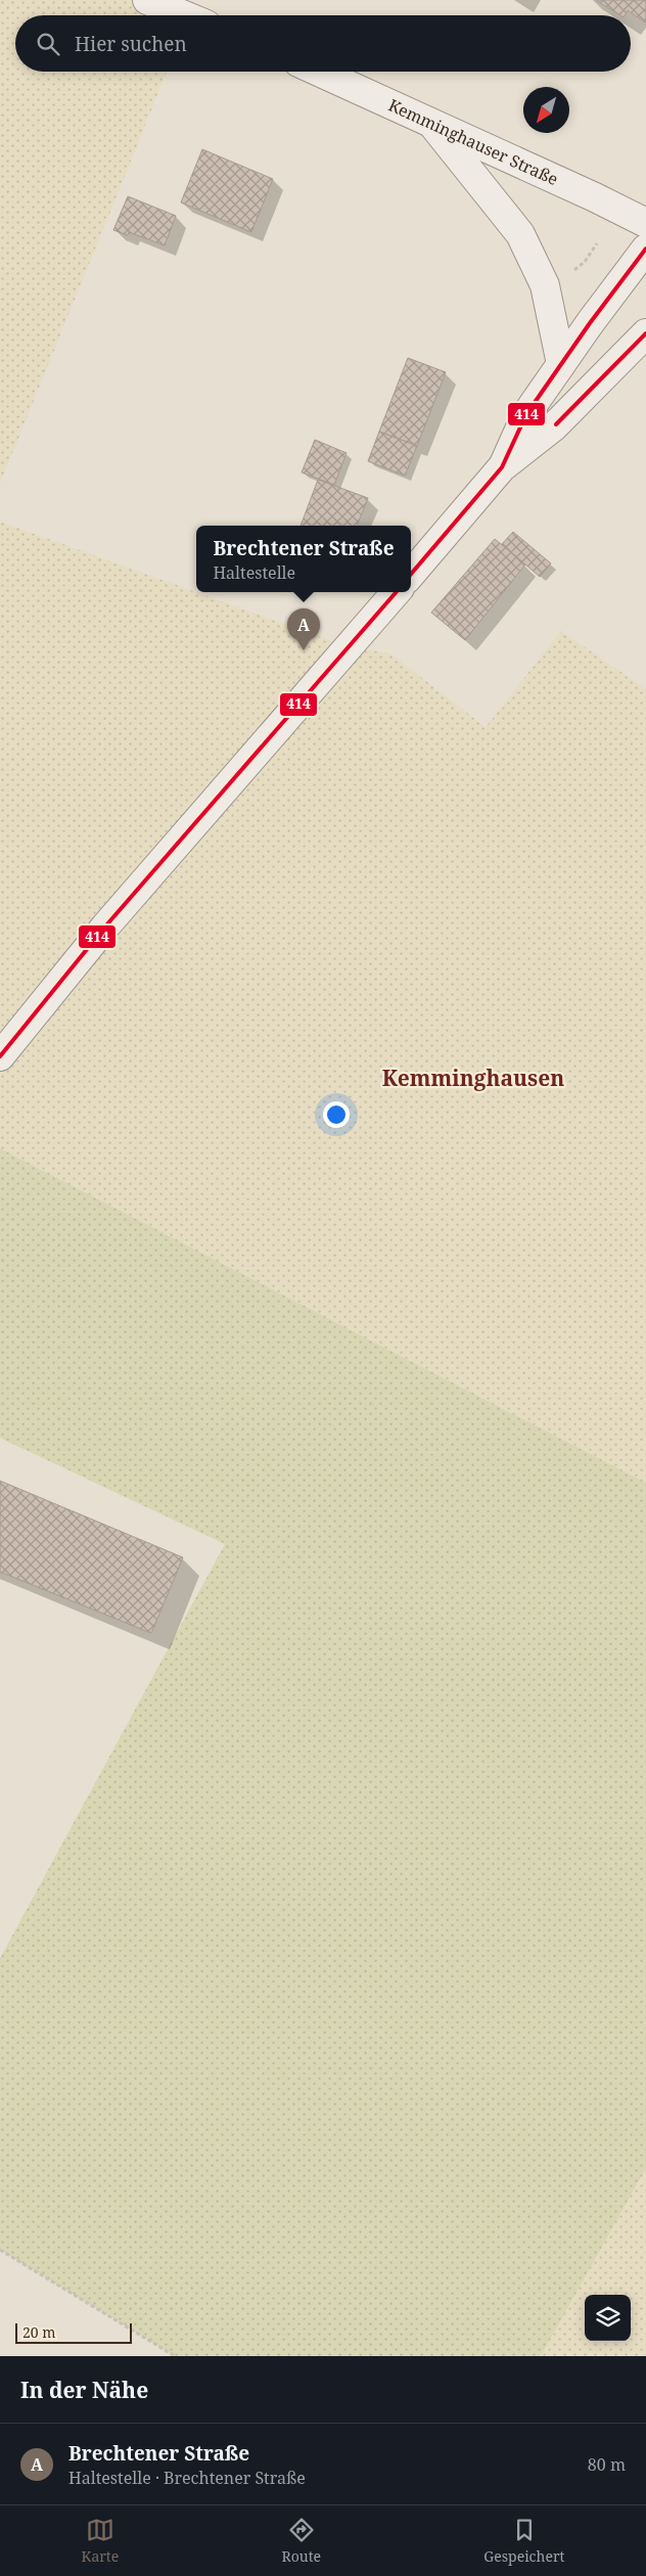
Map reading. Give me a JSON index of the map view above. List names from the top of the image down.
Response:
{
  "streets": {
    "street": ["Kemminghauser Straße"]
  },
  "districts": ["Kemminghausen"],
  "lines": ["transit line 414"],
  "scale_bar": "20 m",
  "north": "bottom left",
  "page": {
    "search": "Hier suchen",
    "popup": ["Brechtener Straße", "Haltestelle"],
    "pins": "A",
    "scale": "20 m",
    "heading": "In der Nähe",
    "list": [
      {
        "mark": "A",
        "name": "Brechtener Straße",
        "note": "Haltestelle · Brechtener Straße",
        "value": "80 m"
      }
    ],
    "nav": ["Karte", "Route", "Gespeichert"]
  }
}
